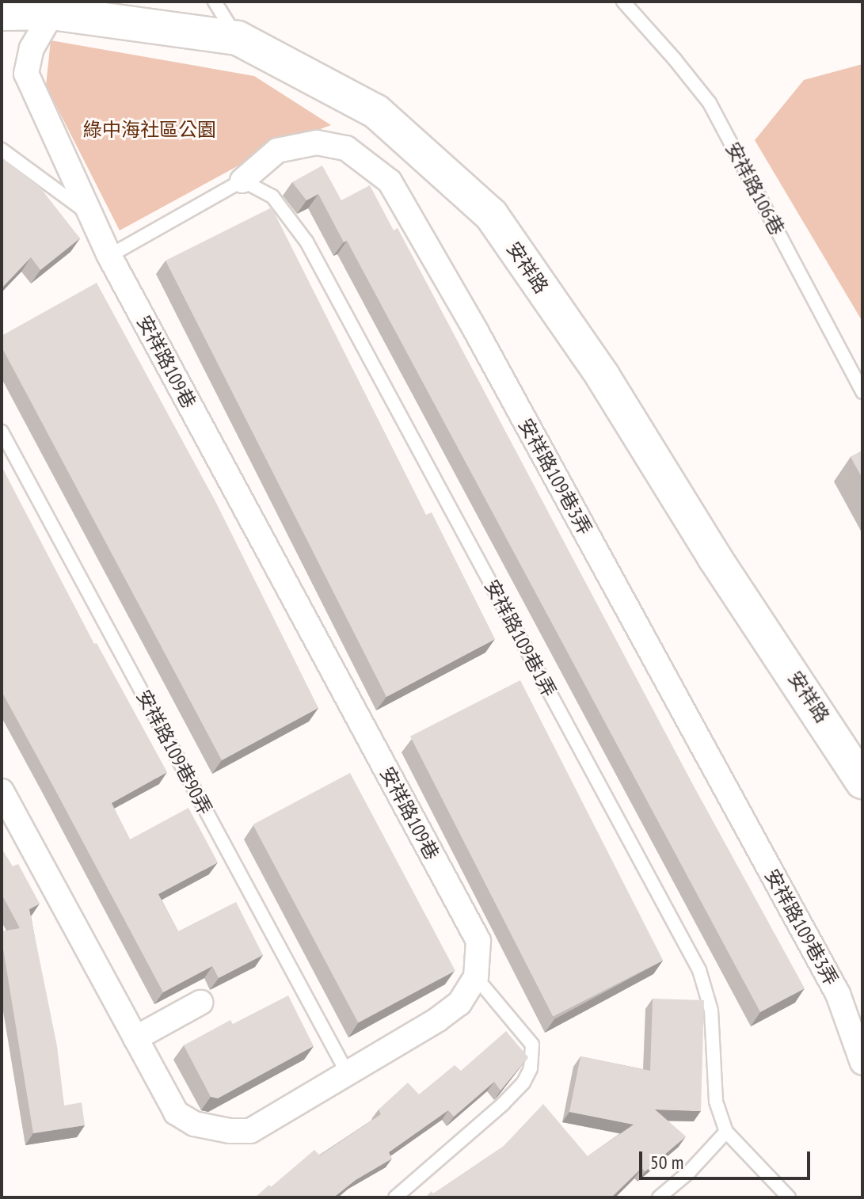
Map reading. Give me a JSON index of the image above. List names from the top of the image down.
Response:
{
  "streets": {
    "street": ["安祥路", "安祥路109巷", "安祥路109巷3弄"],
    "lane": ["安祥路106巷", "安祥路109巷1弄", "安祥路109巷90弄"]
  },
  "crossings": [
    ["安祥路", "安祥路109巷"],
    ["安祥路109巷", "安祥路109巷3弄"],
    ["安祥路109巷", "安祥路109巷90弄"],
    ["安祥路109巷3弄", "安祥路109巷1弄"]
  ],
  "parks": ["綠中海社區公園"],
  "scale_bar": "50 m"
}
